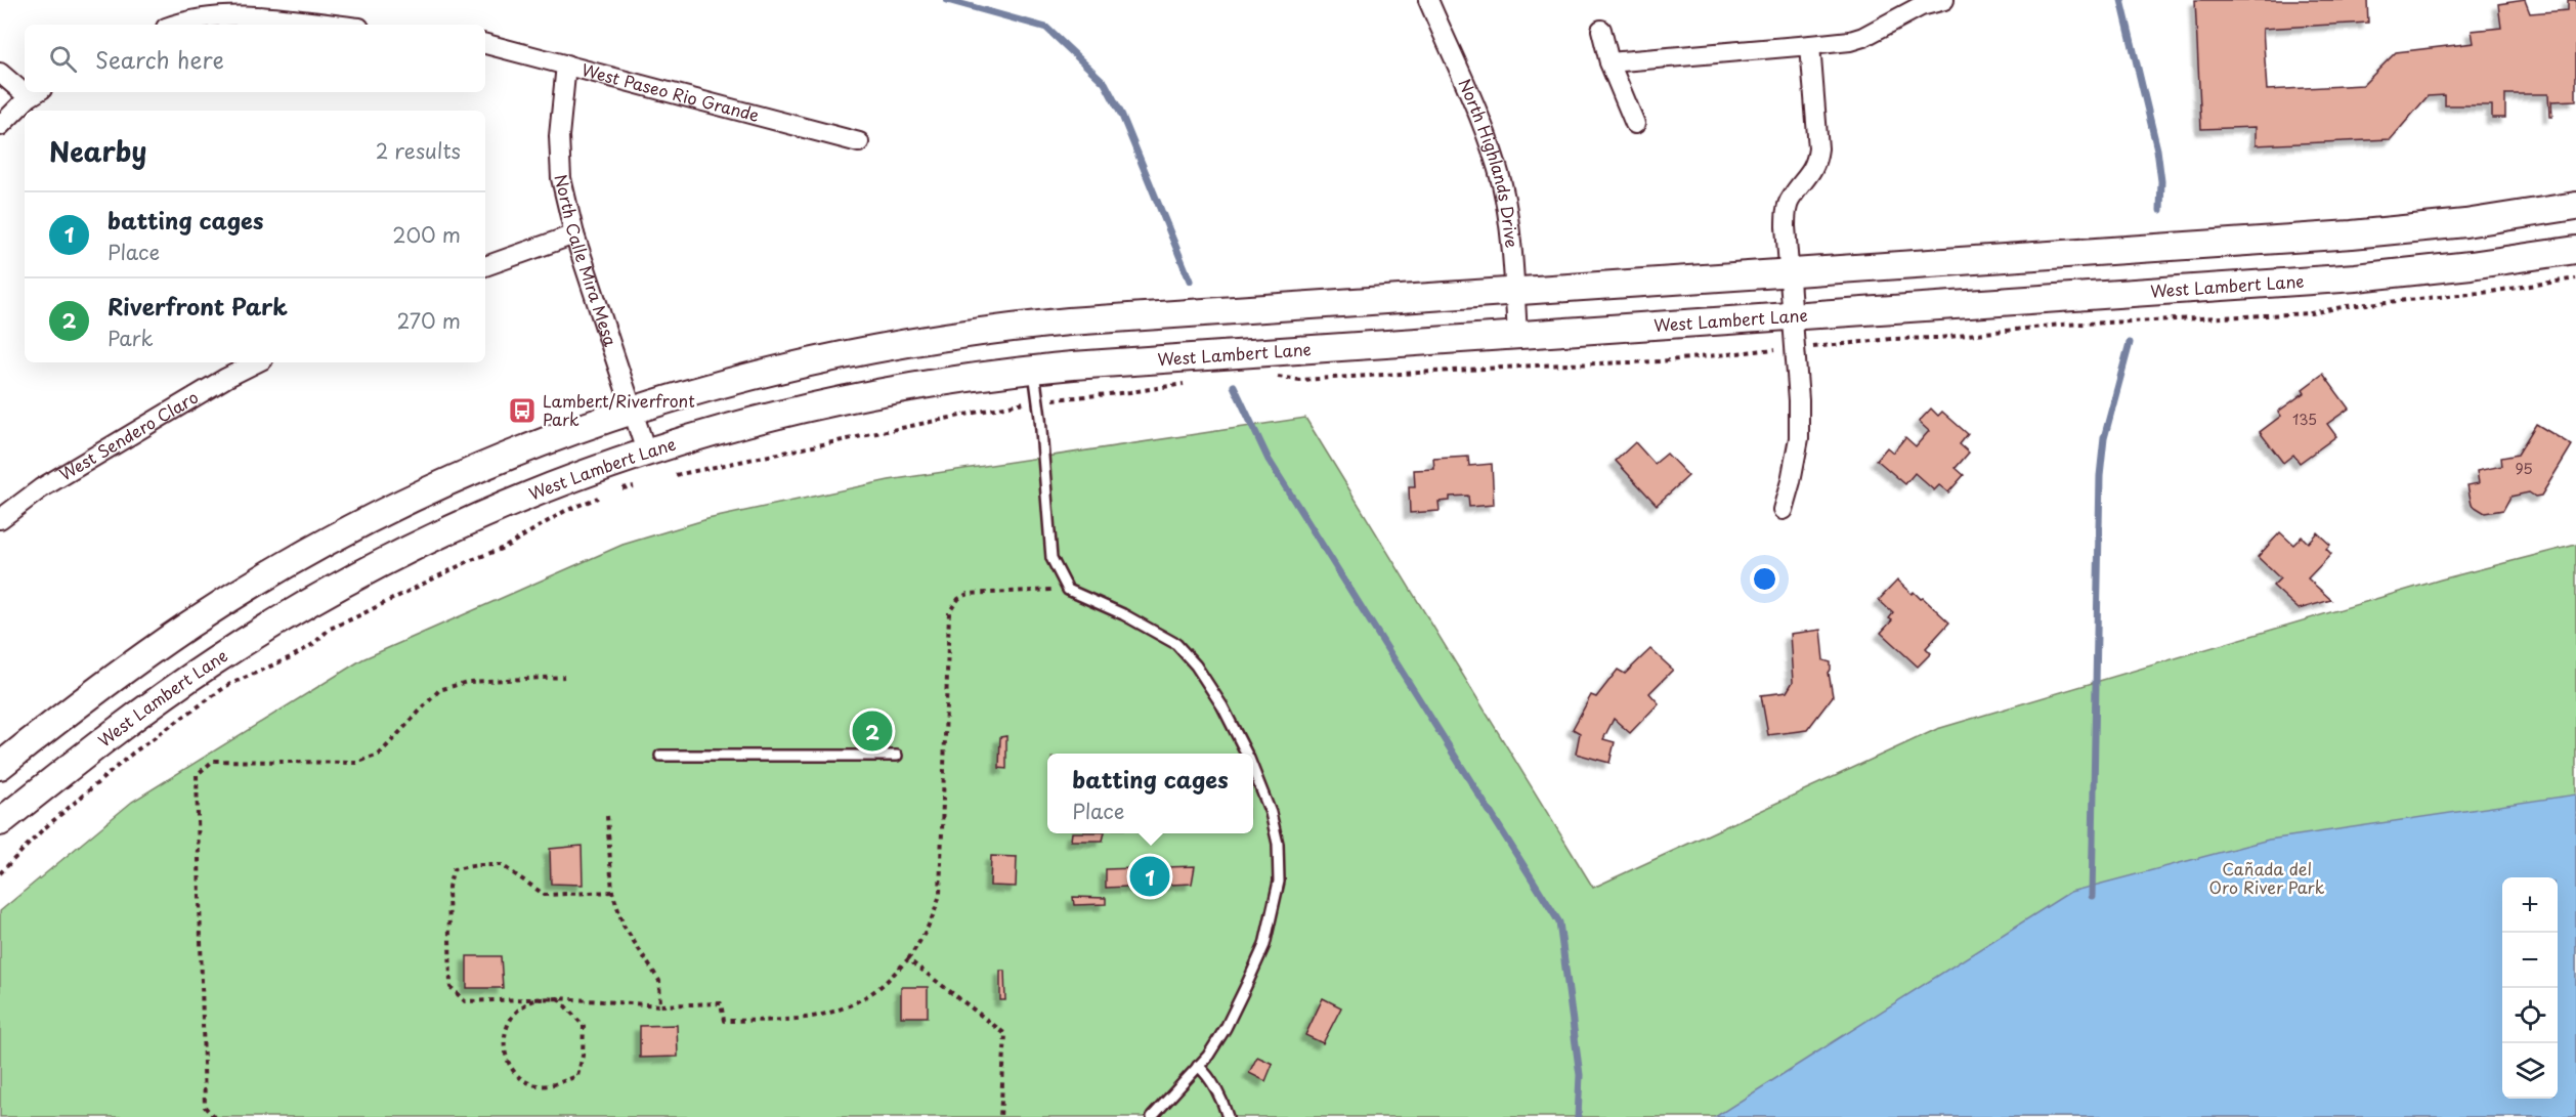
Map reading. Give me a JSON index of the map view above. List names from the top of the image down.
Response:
{
  "streets": {
    "main road": ["West Lambert Lane"],
    "street": [
      "West Paseo Rio Grande",
      "North Highlands Drive",
      "North Calle Mira Mesa",
      "West Sendero Claro"
    ]
  },
  "crossings": [
    ["West Paseo Rio Grande", "North Calle Mira Mesa"],
    ["North Highlands Drive", "West Lambert Lane"],
    ["North Calle Mira Mesa", "West Lambert Lane"]
  ],
  "parks": ["Cañada del Oro River Park"],
  "places": {
    "bus stop": ["Lambert/Riverfront Park"]
  },
  "house_numbers": ["135", "95"],
  "page": {
    "search": "Search here",
    "heading": ["Nearby", "2 results"],
    "list": [
      {
        "mark": "1",
        "name": "batting cages",
        "note": "Place",
        "value": "200 m"
      },
      {
        "mark": "2",
        "name": "Riverfront Park",
        "note": "Park",
        "value": "270 m"
      }
    ],
    "pins": ["2", "1"],
    "popup": ["batting cages", "Place"],
    "map_buttons": ["+", "−"]
  }
}
